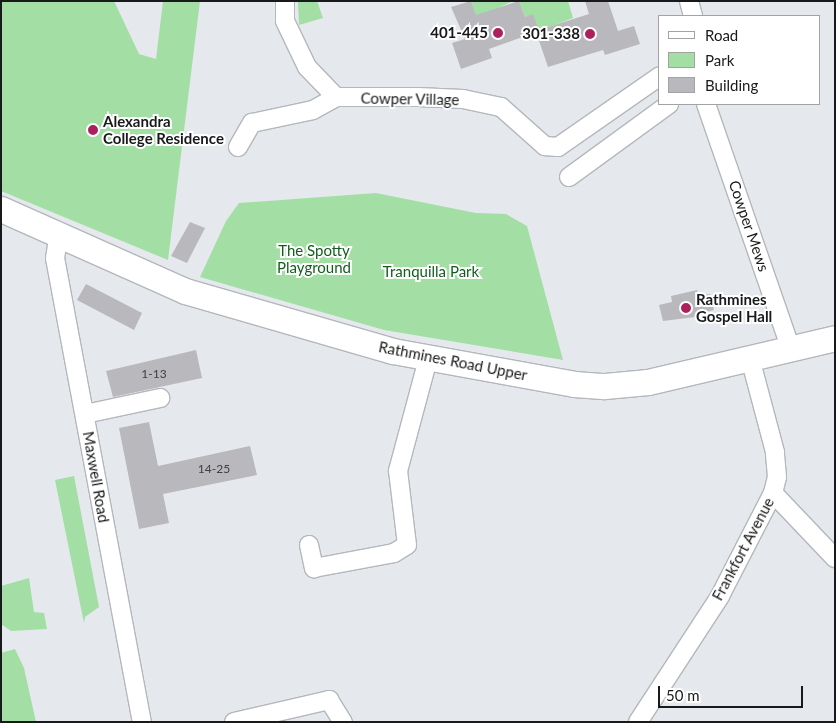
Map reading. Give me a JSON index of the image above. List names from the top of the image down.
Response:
{
  "streets": {
    "main road": ["Rathmines Road Upper"],
    "street": [
      "Cowper Village",
      "Cowper Mews",
      "Maxwell Road",
      "Frankfort Avenue"
    ]
  },
  "crossings": [
    ["Cowper Mews", "Rathmines Road Upper"],
    ["Rathmines Road Upper", "Maxwell Road"],
    ["Rathmines Road Upper", "Frankfort Avenue"]
  ],
  "parks": ["The Spotty Playground", "Tranquilla Park"],
  "places": [
    "401-445",
    "301-338",
    "Alexandra College Residence",
    "Rathmines Gospel Hall"
  ],
  "house_numbers": ["1-13", "14-25"],
  "legend": ["Road", "Park", "Building"],
  "scale_bar": "50 m"
}
